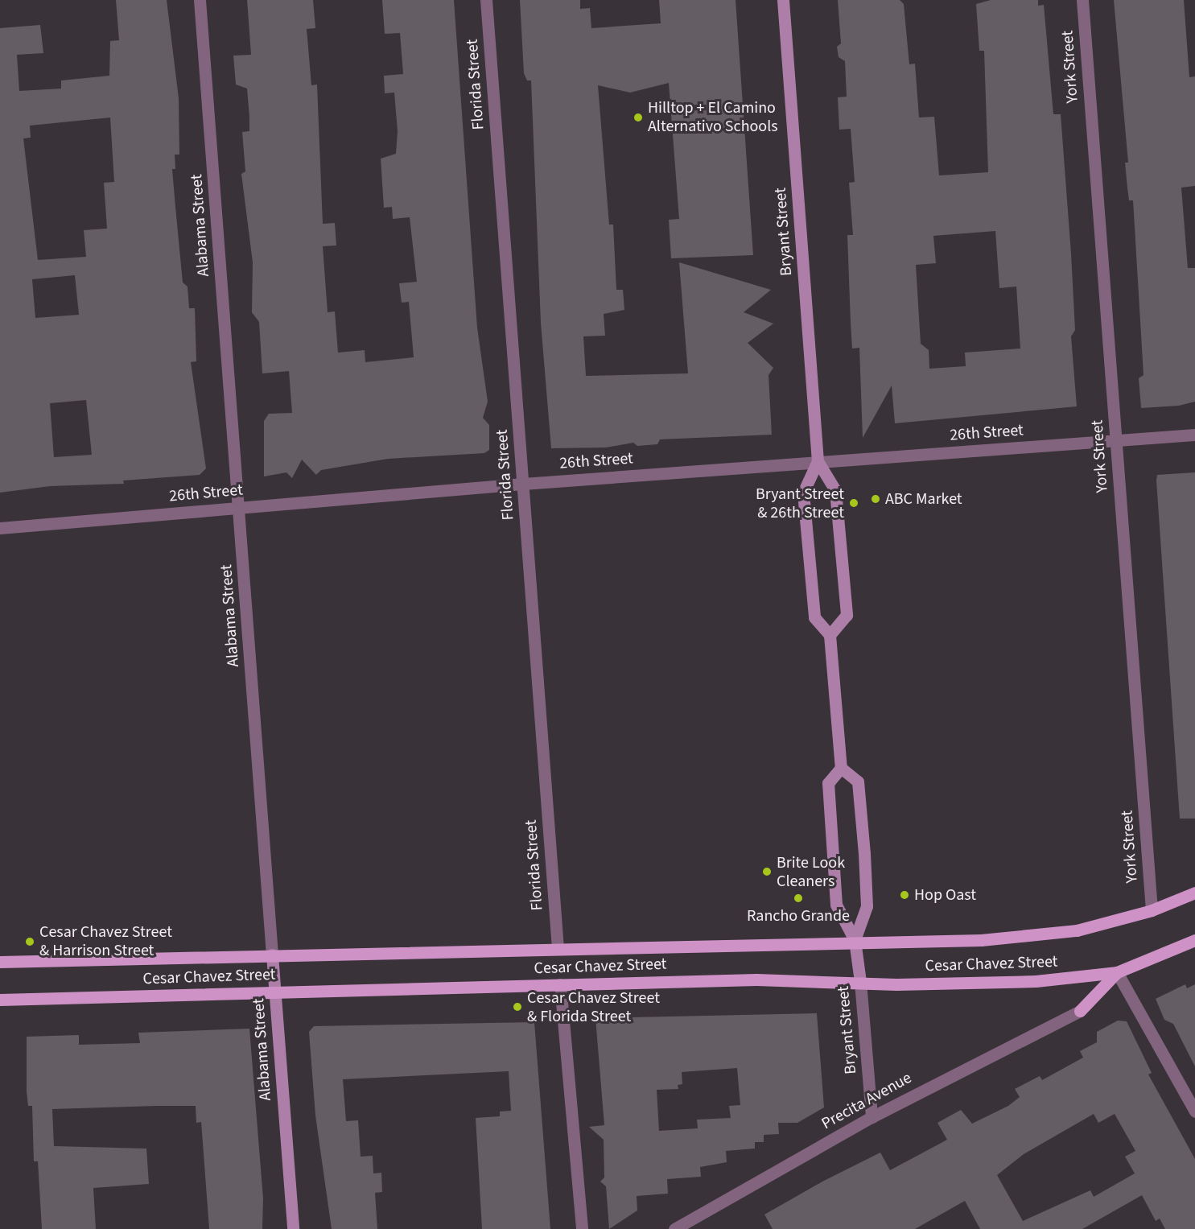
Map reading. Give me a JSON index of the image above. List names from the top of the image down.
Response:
{
  "streets": {
    "main road": ["Cesar Chavez Street"],
    "street": [
      "York Street",
      "Florida Street",
      "Alabama Street",
      "Bryant Street",
      "26th Street",
      "Precita Avenue"
    ]
  },
  "crossings": [
    ["York Street", "26th Street"],
    ["York Street", "Cesar Chavez Street"],
    ["Florida Street", "26th Street"],
    ["Florida Street", "Cesar Chavez Street"],
    ["Alabama Street", "26th Street"],
    ["Alabama Street", "Cesar Chavez Street"],
    ["Bryant Street", "26th Street"],
    ["Bryant Street", "Cesar Chavez Street"],
    ["Bryant Street", "Precita Avenue"]
  ],
  "places": [
    "Hilltop + El Camino Alternativo Schools",
    "ABC Market",
    "Bryant Street & 26th Street",
    "Brite Look Cleaners",
    "Hop Oast",
    "Rancho Grande",
    "Cesar Chavez Street & Harrison Street",
    "Cesar Chavez Street & Florida Street"
  ]
}
